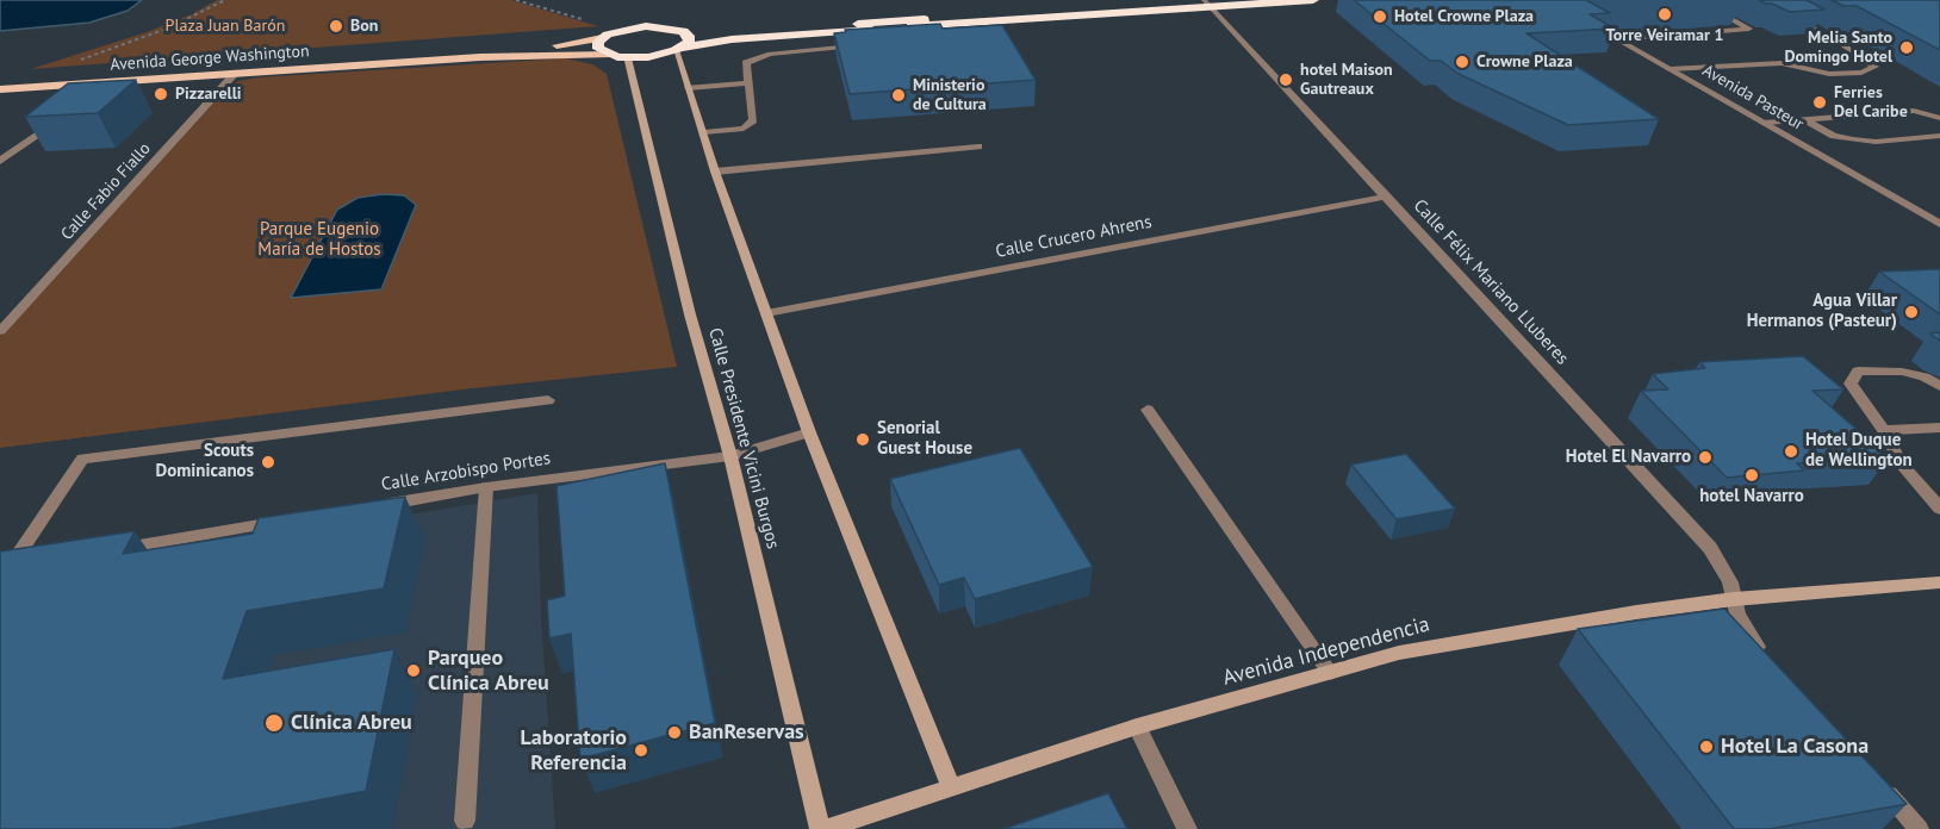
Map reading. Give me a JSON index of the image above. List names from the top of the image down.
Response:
{
  "streets": {
    "main road": ["Avenida George Washington"],
    "street": [
      "Avenida Pasteur",
      "Calle Fabio Fiallo",
      "Calle Crucero Ahrens",
      "Calle Félix Mariano Lluberes",
      "Calle Presidente Vicini Burgos",
      "Calle Arzobispo Portes",
      "Avenida Independencia"
    ]
  },
  "crossings": [
    ["Avenida George Washington", "Calle Fabio Fiallo"],
    ["Calle Crucero Ahrens", "Calle Félix Mariano Lluberes"],
    ["Calle Félix Mariano Lluberes", "Avenida Independencia"],
    ["Calle Presidente Vicini Burgos", "Calle Arzobispo Portes"],
    ["Calle Presidente Vicini Burgos", "Avenida Independencia"]
  ],
  "parks": ["Plaza Juan Barón", "Parque Eugenio María de Hostos"],
  "places": [
    "Torre Veiramar 1",
    "Hotel Crowne Plaza",
    "Bon",
    "Melia Santo Domingo Hotel",
    "Crowne Plaza",
    "hotel Maison Gautreaux",
    "Pizzarelli",
    "Ministerio de Cultura",
    "Ferries Del Caribe",
    "Agua Villar Hermanos (Pasteur)",
    "Senorial Guest House",
    "Hotel Duque de Wellington",
    "Hotel El Navarro",
    "Scouts Dominicanos",
    "hotel Navarro",
    "Parqueo Clínica Abreu",
    "Clínica Abreu",
    "BanReservas",
    "Hotel La Casona",
    "Laboratorio Referencia"
  ]
}
